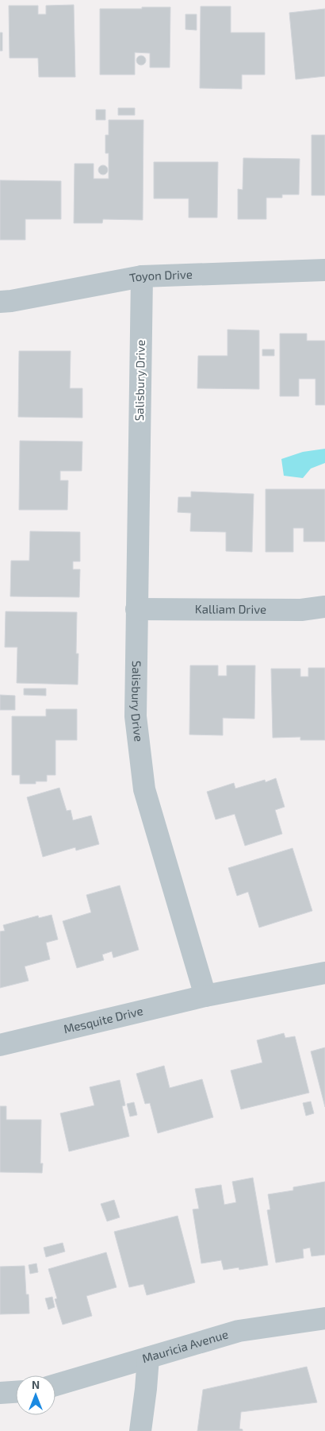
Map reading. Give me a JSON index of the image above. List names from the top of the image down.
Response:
{
  "streets": {
    "street": [
      "Toyon Drive",
      "Salisbury Drive",
      "Kalliam Drive",
      "Mesquite Drive",
      "Mauricia Avenue"
    ]
  },
  "crossings": [
    ["Toyon Drive", "Salisbury Drive"],
    ["Salisbury Drive", "Kalliam Drive"],
    ["Salisbury Drive", "Mesquite Drive"]
  ],
  "north": "top"
}
